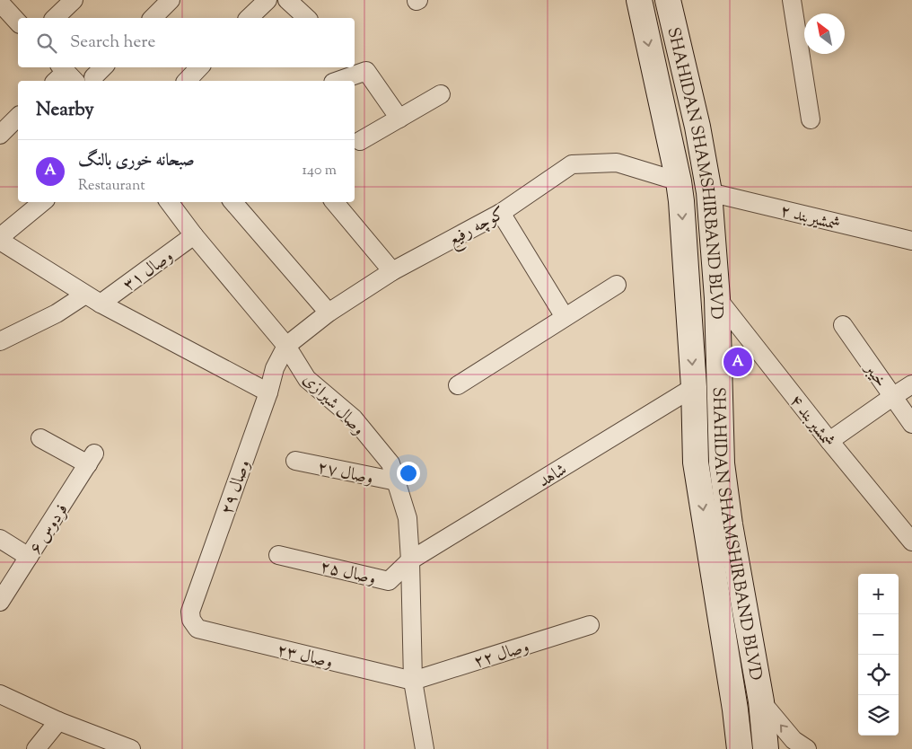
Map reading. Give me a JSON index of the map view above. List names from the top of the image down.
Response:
{
  "streets": {
    "main road": ["SHAHIDAN SHAMSHIRBAND BLVD"],
    "street": [
      "شمشیربند ۲",
      "کوچه رفیع",
      "وصال ۳۱",
      "خیبر",
      "وصال شیرازی",
      "شمشیربند ۴",
      "وصال ۲۷",
      "شاهد",
      "وصال ۲۹",
      "فردوس ۶",
      "وصال ۲۵",
      "وصال ۲۲",
      "وصال ۲۳"
    ]
  },
  "crossings": [
    ["SHAHIDAN SHAMSHIRBAND BLVD", "شمشیربند ۲"],
    ["SHAHIDAN SHAMSHIRBAND BLVD", "کوچه رفیع"],
    ["SHAHIDAN SHAMSHIRBAND BLVD", "شمشیربند ۴"],
    ["SHAHIDAN SHAMSHIRBAND BLVD", "شاهد"],
    ["کوچه رفیع", "وصال شیرازی"],
    ["کوچه رفیع", "وصال ۲۹"],
    ["وصال ۳۱", "وصال شیرازی"],
    ["وصال شیرازی", "وصال ۲۷"],
    ["وصال شیرازی", "شاهد"],
    ["وصال شیرازی", "وصال ۲۹"],
    ["وصال شیرازی", "وصال ۲۵"],
    ["وصال شیرازی", "وصال ۲۲"],
    ["وصال شیرازی", "وصال ۲۳"],
    ["شاهد", "وصال ۲۵"],
    ["وصال ۲۹", "وصال ۲۳"],
    ["وصال ۲۲", "وصال ۲۳"]
  ],
  "north": "top left",
  "page": {
    "search": "Search here",
    "heading": "Nearby",
    "list": [
      {
        "mark": "A",
        "name": "صبحانه خوری بالنگ",
        "note": "Restaurant",
        "value": "140 m"
      }
    ],
    "pins": "A",
    "map_buttons": ["+", "−"]
  }
}
